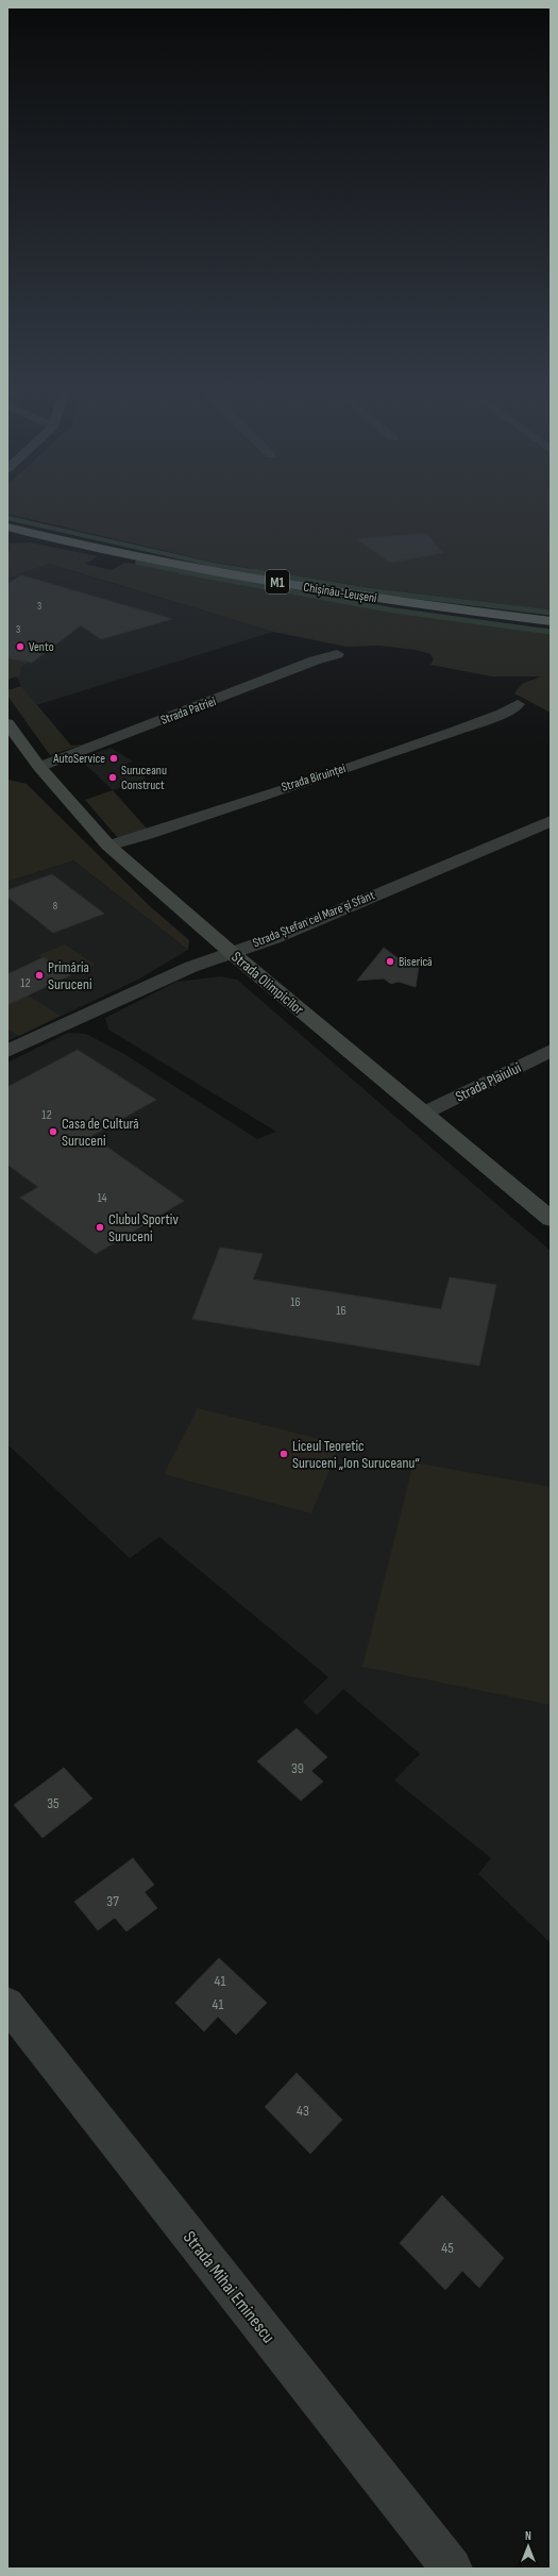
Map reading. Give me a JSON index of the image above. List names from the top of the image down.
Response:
{
  "streets": {
    "highway": ["M1", "Chișinău-Leușeni"],
    "main road": ["Strada Olimpicilor"],
    "street": [
      "Strada Patriei",
      "Strada Biruinței",
      "Strada Ștefan cel Mare și Sfânt",
      "Strada Plaiului",
      "Strada Mihai Eminescu"
    ]
  },
  "crossings": [
    ["Strada Patriei", "Strada Olimpicilor"],
    ["Strada Biruinței", "Strada Olimpicilor"],
    ["Strada Ștefan cel Mare și Sfânt", "Strada Olimpicilor"],
    ["Strada Olimpicilor", "Strada Plaiului"]
  ],
  "places": [
    "Vento",
    "AutoService",
    "Suruceanu Construct",
    "Biserică",
    "Primăria Suruceni",
    "Casa de Cultură Suruceni",
    "Clubul Sportiv Suruceni",
    "Liceul Teoretic Suruceni „Ion Suruceanu“"
  ],
  "house_numbers": [
    "3",
    "3",
    "8",
    "12",
    "12",
    "14",
    "16",
    "16",
    "39",
    "35",
    "37",
    "41",
    "41",
    "43",
    "45"
  ],
  "north": "top"
}
